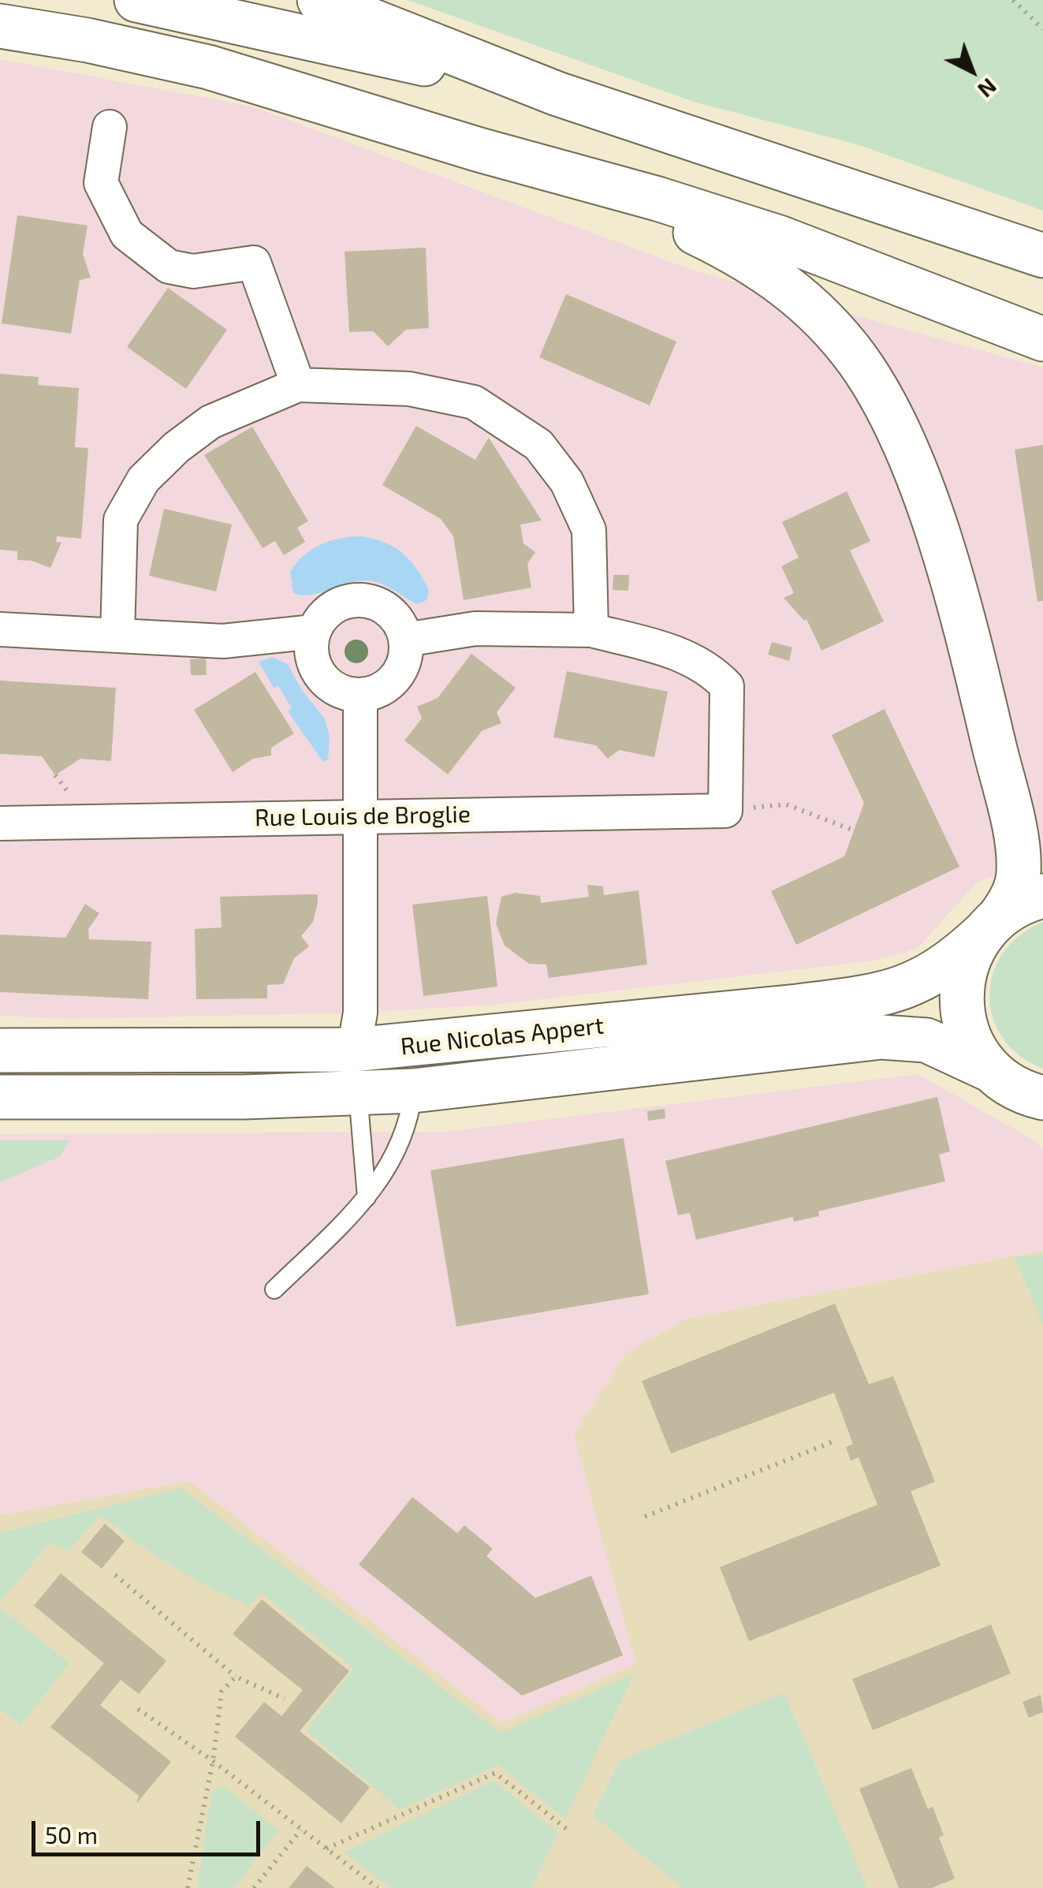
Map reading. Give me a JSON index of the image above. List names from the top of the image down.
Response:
{
  "streets": {
    "main road": ["Rue Nicolas Appert"],
    "street": ["Rue Louis de Broglie"]
  },
  "scale_bar": "50 m",
  "north": "bottom right"
}
